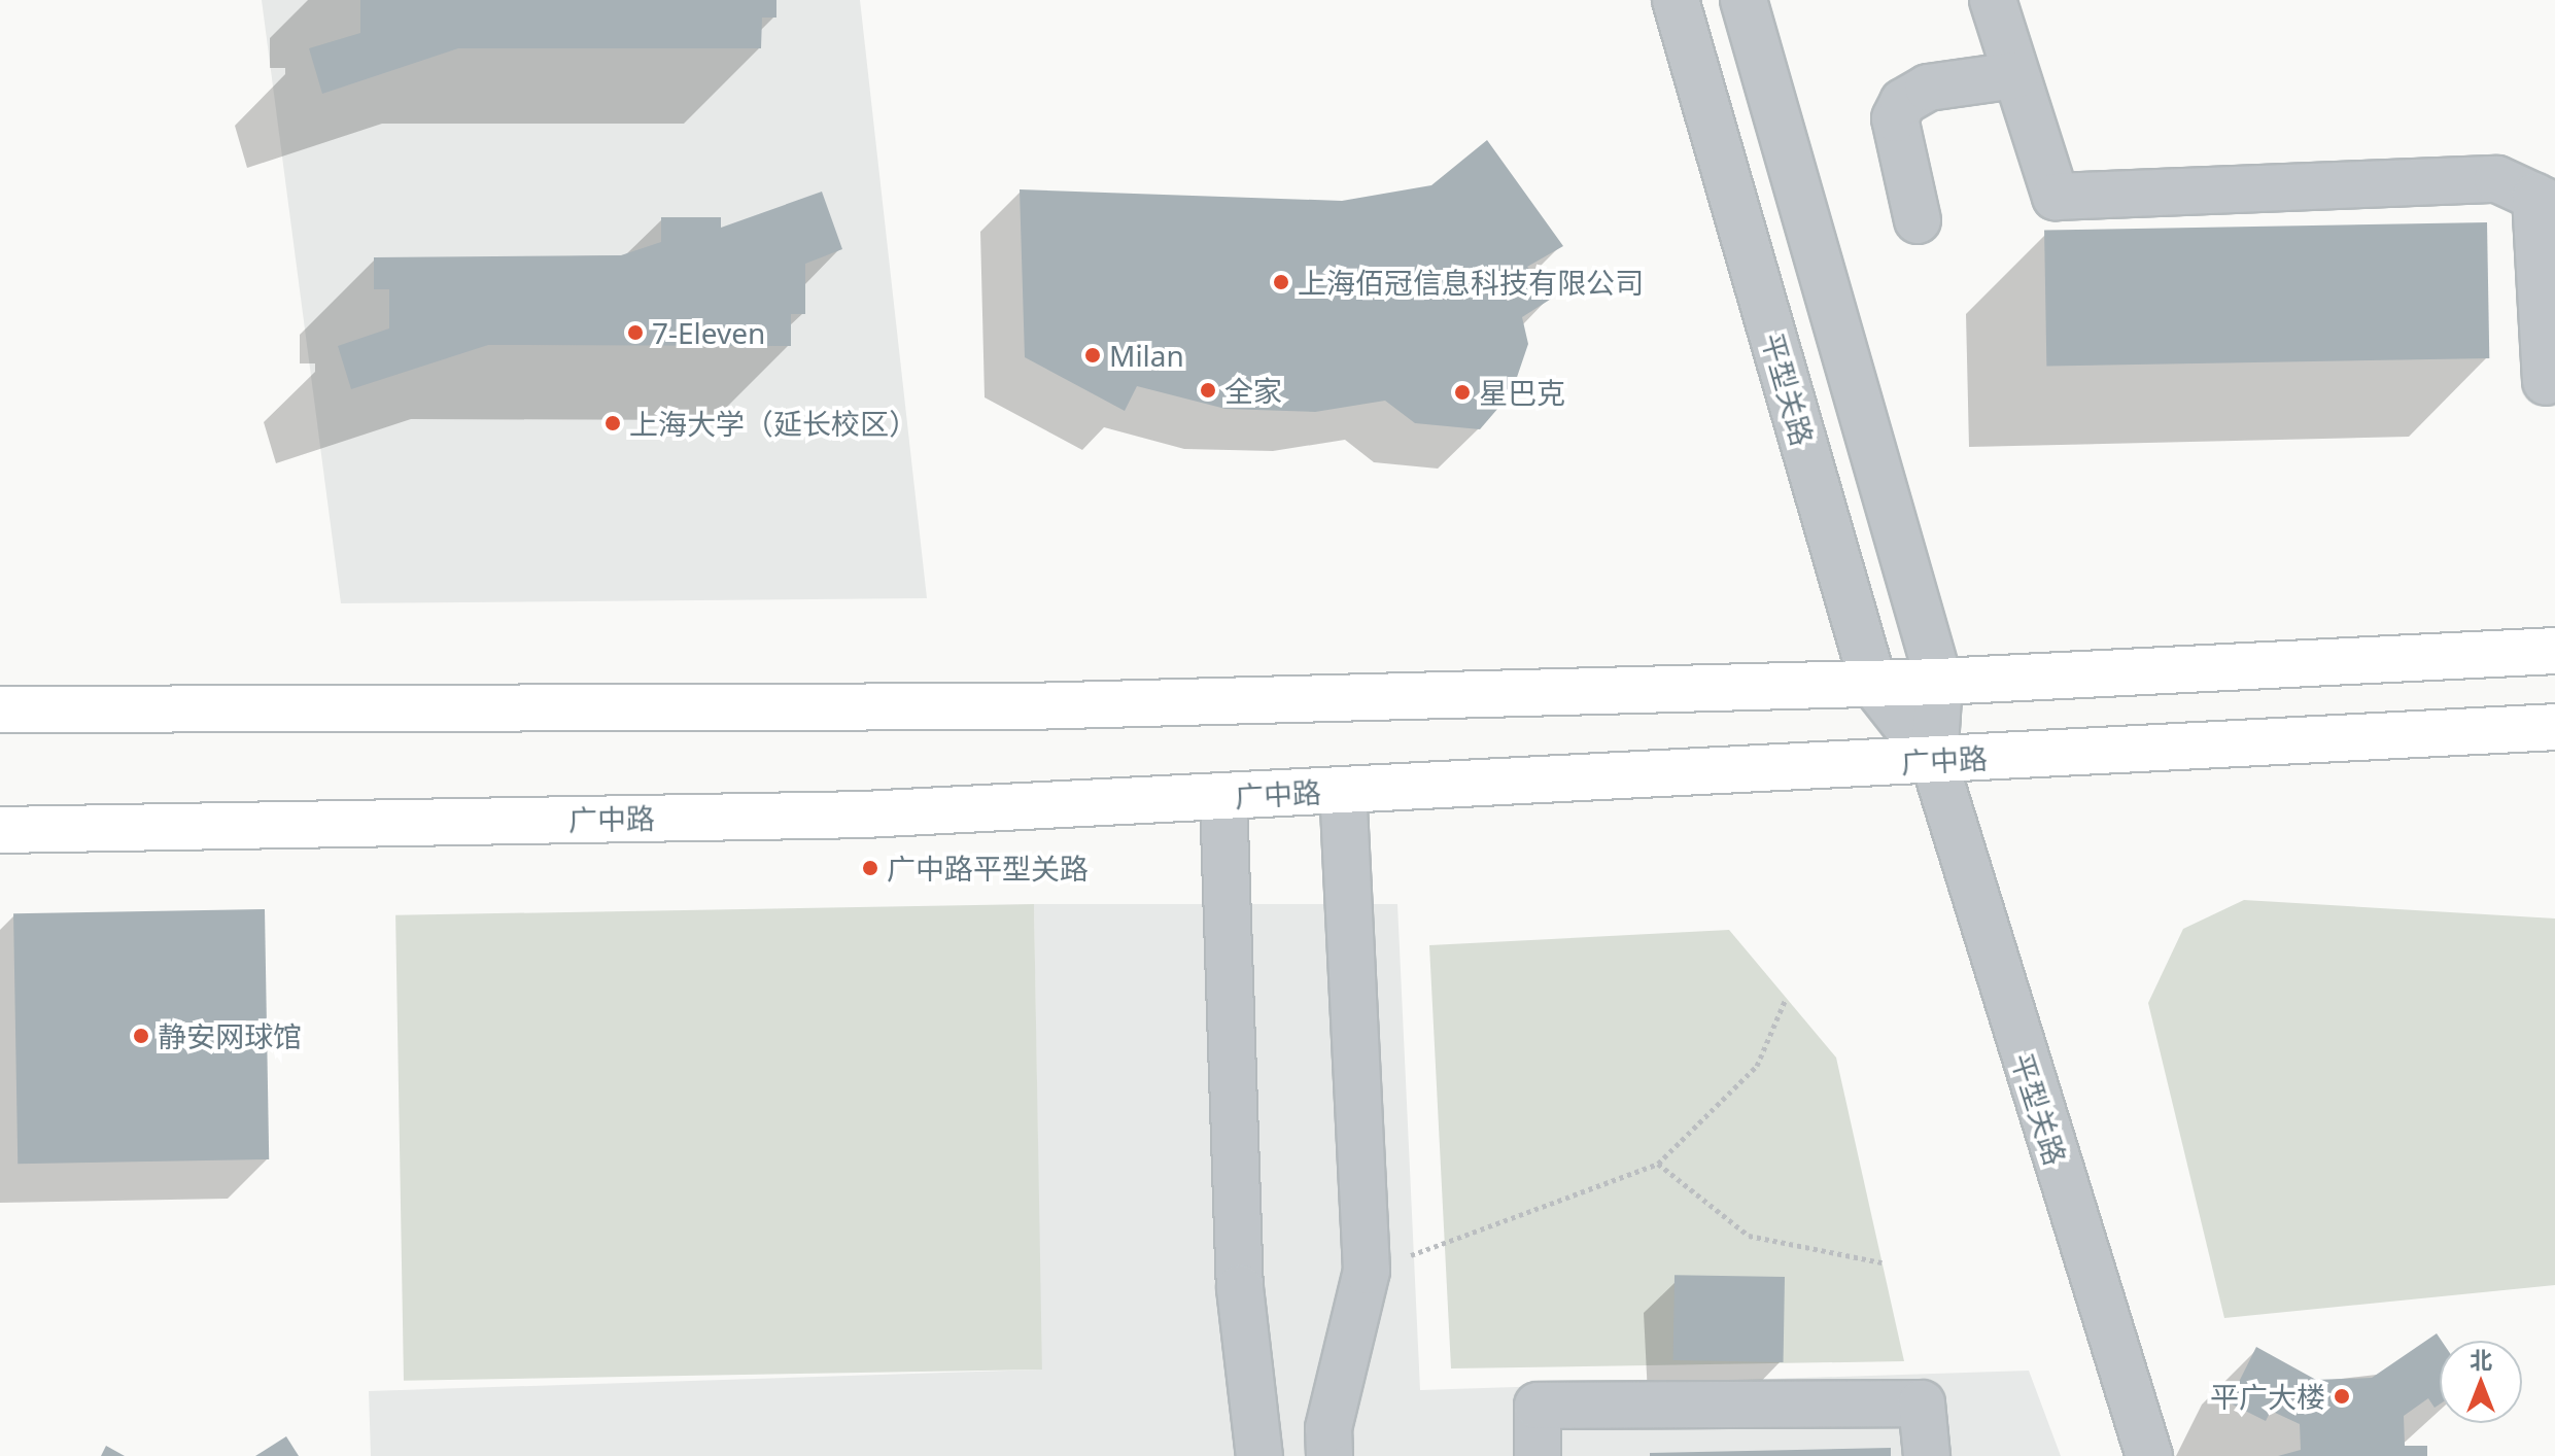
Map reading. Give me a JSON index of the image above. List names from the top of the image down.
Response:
{
  "streets": {
    "main road": ["广中路"],
    "street": ["平型关路"]
  },
  "crossings": [
    ["平型关路", "广中路"]
  ],
  "places": [
    "上海佰冠信息科技有限公司",
    "7-Eleven",
    "Milan",
    "全家",
    "星巴克",
    "上海大学（延长校区）",
    "广中路平型关路",
    "静安网球馆",
    "平广大楼"
  ],
  "north": "top"
}
